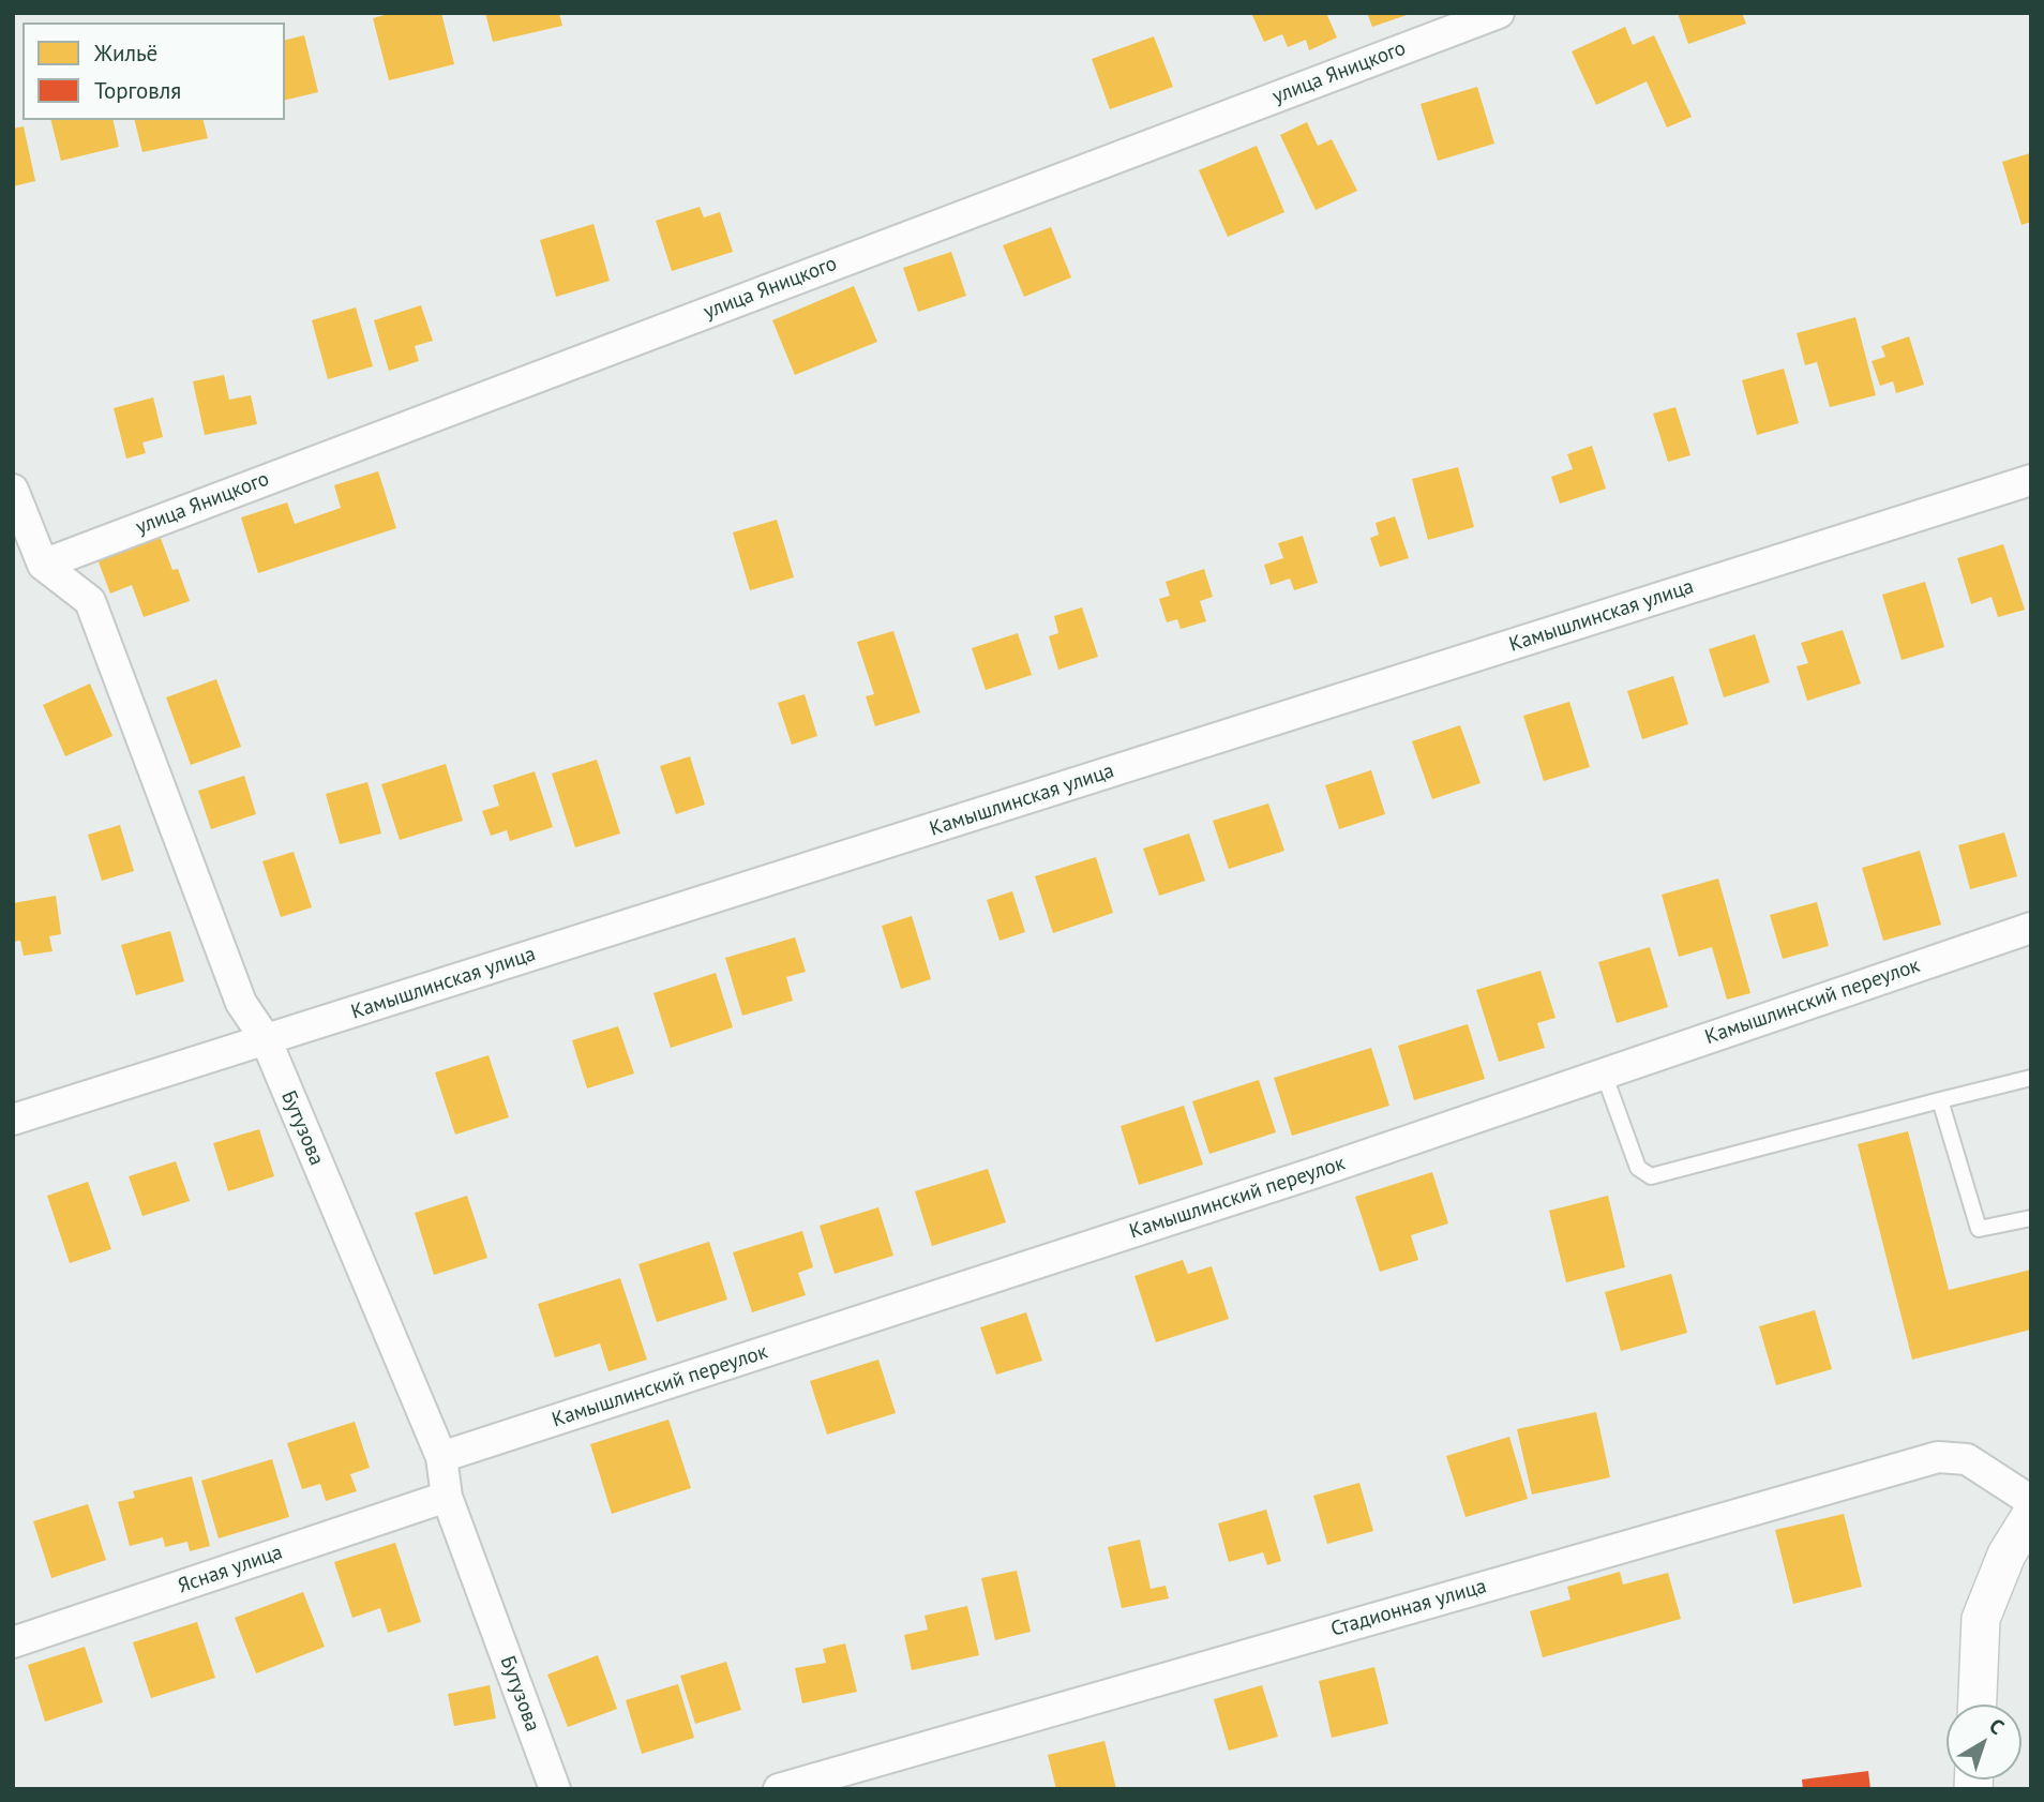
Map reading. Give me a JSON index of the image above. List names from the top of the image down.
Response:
{
  "streets": {
    "street": [
      "улица Яницкого",
      "Камышлинская улица",
      "Камышлинский переулок",
      "Бутузова",
      "Ясная улица",
      "Стадионная улица"
    ]
  },
  "crossings": [
    ["улица Яницкого", "Бутузова"],
    ["Камышлинская улица", "Бутузова"],
    ["Камышлинский переулок", "Бутузова"],
    ["Бутузова", "Ясная улица"]
  ],
  "legend": ["Жильё", "Торговля"],
  "north": "top right"
}
